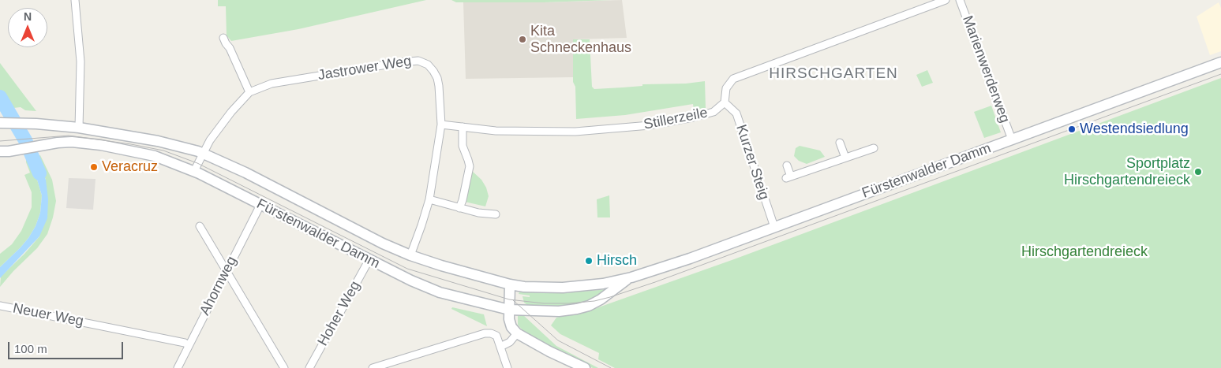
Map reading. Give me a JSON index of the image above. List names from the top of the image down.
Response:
{
  "streets": {
    "main road": ["Fürstenwalder Damm"],
    "street": [
      "Jastrower Weg",
      "Marienwerderweg",
      "Stillerzeile",
      "Kurzer Steig",
      "Ahornweg",
      "Hoher Weg",
      "Neuer Weg"
    ]
  },
  "crossings": [
    ["Jastrower Weg", "Stillerzeile"],
    ["Jastrower Weg", "Fürstenwalder Damm"],
    ["Marienwerderweg", "Fürstenwalder Damm"],
    ["Stillerzeile", "Kurzer Steig"],
    ["Kurzer Steig", "Fürstenwalder Damm"],
    ["Fürstenwalder Damm", "Ahornweg"],
    ["Fürstenwalder Damm", "Hoher Weg"],
    ["Ahornweg", "Neuer Weg"]
  ],
  "districts": ["HIRSCHGARTEN"],
  "parks": ["Hirschgartendreieck"],
  "places": [
    "Kita Schneckenhaus",
    "Westendsiedlung",
    "Veracruz",
    "Sportplatz Hirschgartendreieck",
    "Hirsch"
  ],
  "scale_bar": "100 m",
  "north": "top"
}
